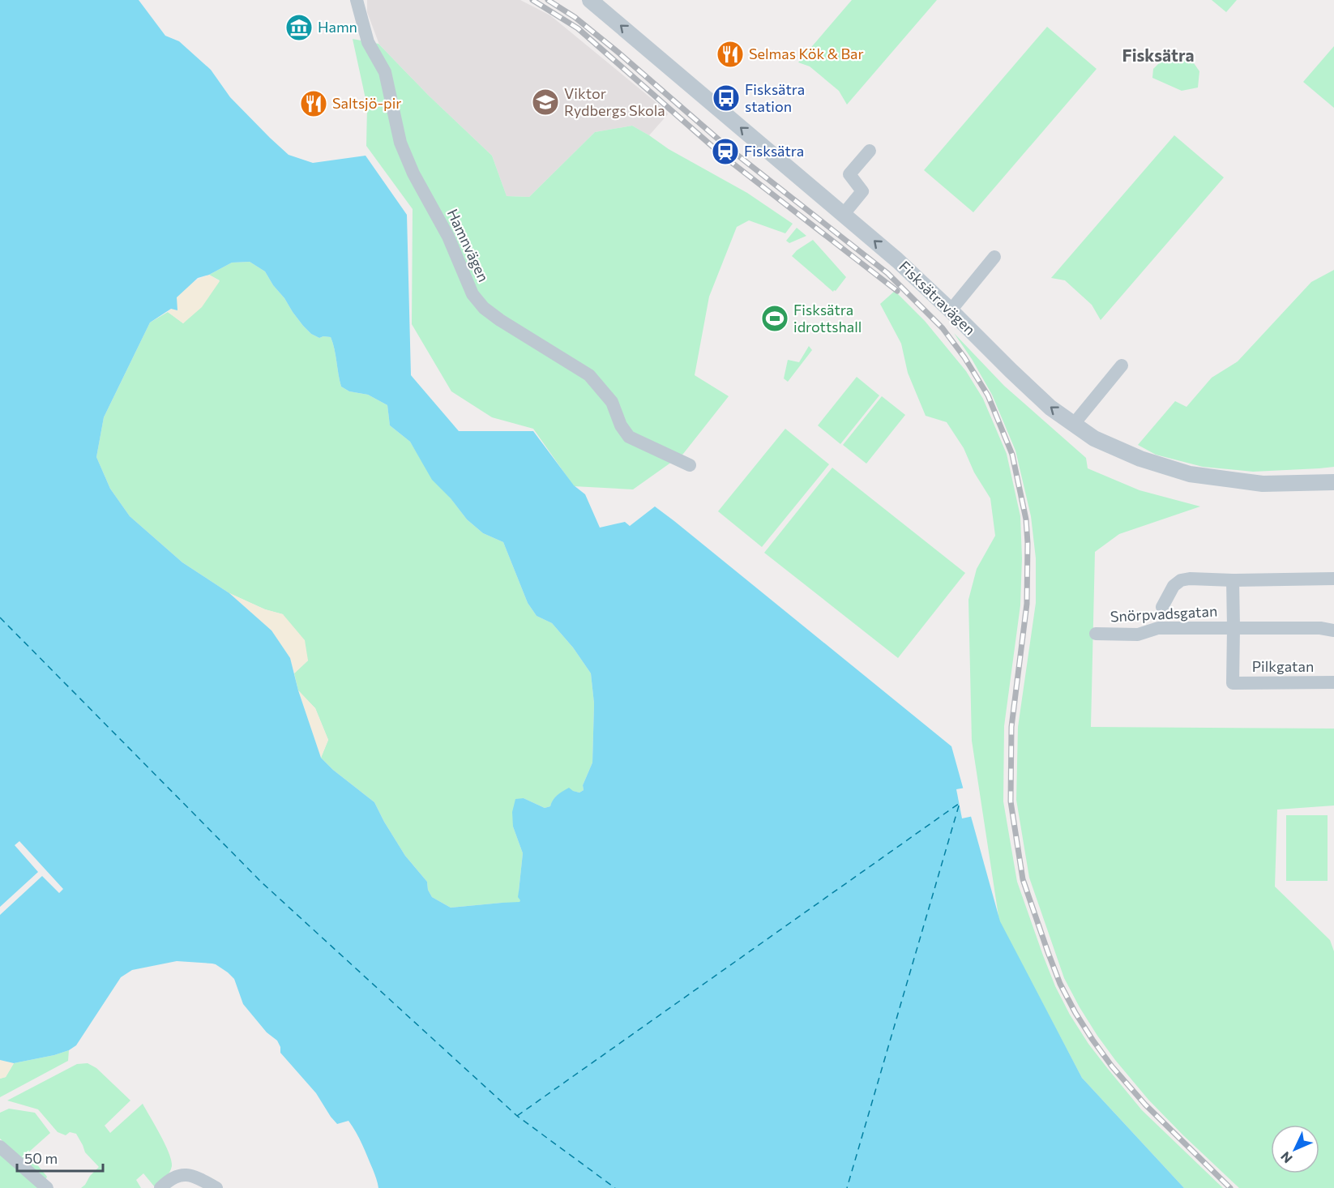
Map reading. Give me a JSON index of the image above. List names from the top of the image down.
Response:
{
  "streets": {
    "street": [
      "Hamnvägen",
      "Fisksätravägen",
      "Snörpvadsgatan",
      "Pilkgatan"
    ]
  },
  "crossings": [
    ["Snörpvadsgatan", "Pilkgatan"]
  ],
  "one_way": ["Fisksätravägen"],
  "districts": ["Fisksätra"],
  "places": {
    "museum": ["Hamn"],
    "restaurant": ["Selmas Kök & Bar", "Saltsjö-pir"],
    "bus stop": ["Fisksätra station"],
    "school or university": ["Viktor Rydbergs Skola"],
    "station": ["Fisksätra"],
    "sports": ["Fisksätra idrottshall"]
  },
  "scale_bar": "50 m",
  "north": "bottom left"
}
